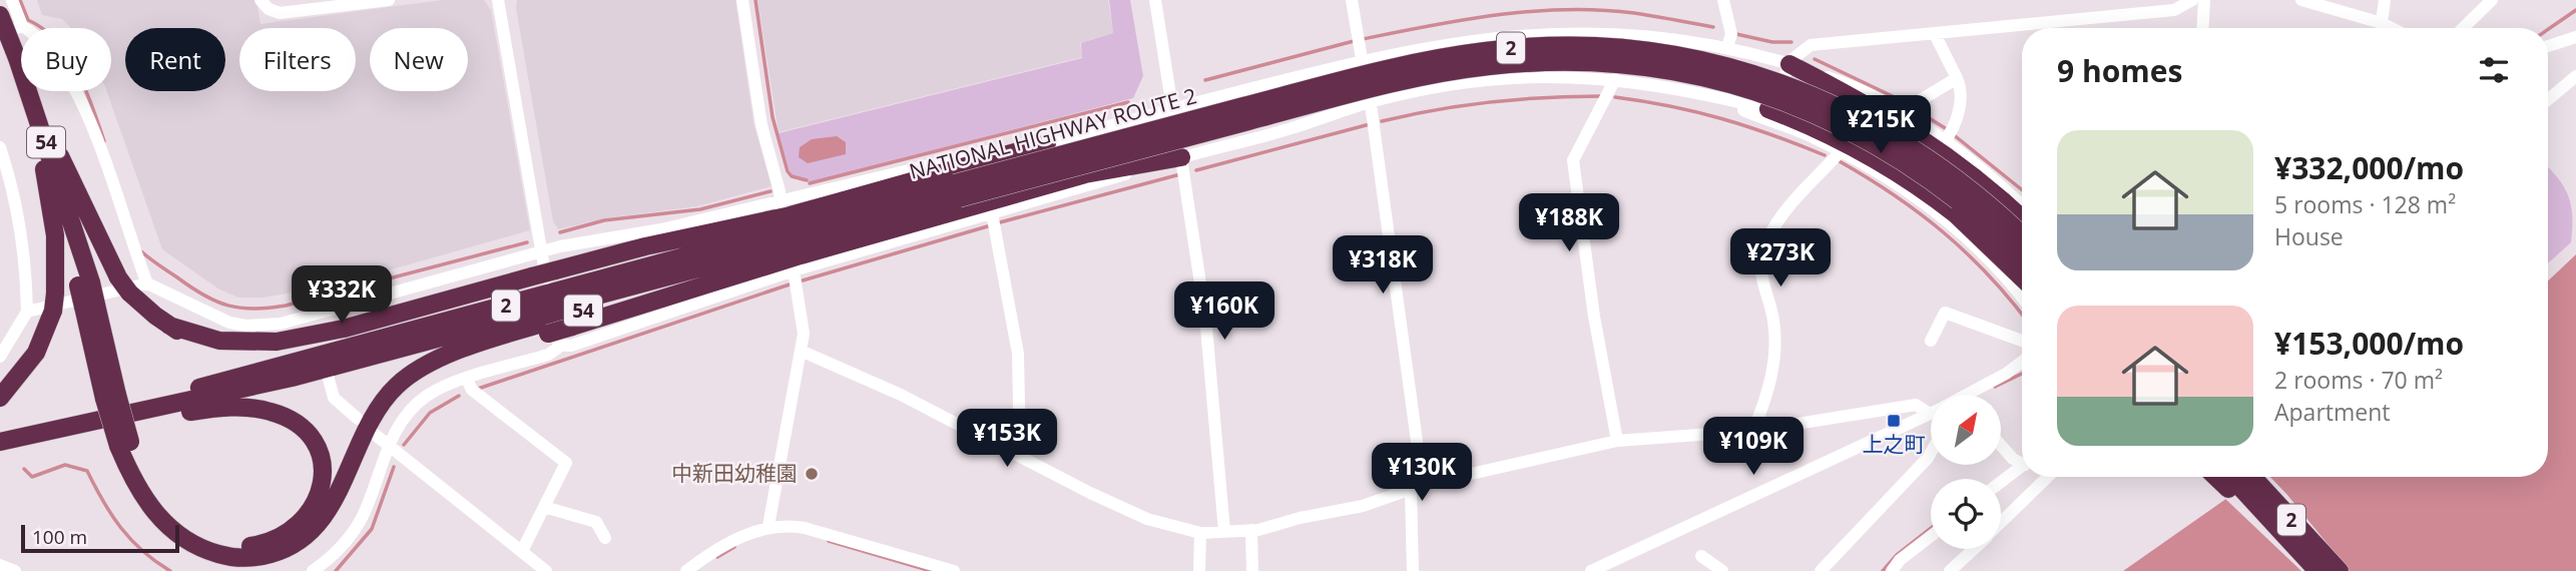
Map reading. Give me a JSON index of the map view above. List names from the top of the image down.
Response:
{
  "streets": {
    "highway": ["2", "NATIONAL HIGHWAY ROUTE 2", "54"]
  },
  "crossings": [
    ["NATIONAL HIGHWAY ROUTE 2", "54"]
  ],
  "places": {
    "transit": ["上之町"],
    "other": ["中新田幼稚園"]
  },
  "scale_bar": "100 m",
  "north": "top right",
  "page": {
    "chip": [
      "Buy",
      "Rent",
      "Filters",
      "New"
    ],
    "heading": "9 homes",
    "price": [
      "¥215K",
      "¥188K",
      "¥273K",
      "¥318K",
      "¥332K",
      "¥160K",
      "¥153K",
      "¥109K",
      "¥130K"
    ],
    "list": [
      {
        "name": "¥332,000/mo",
        "note": "5 rooms · 128 m² · House"
      },
      {
        "name": "¥153,000/mo",
        "note": "2 rooms · 70 m² · Apartment"
      }
    ],
    "scale": "100 m"
  }
}
